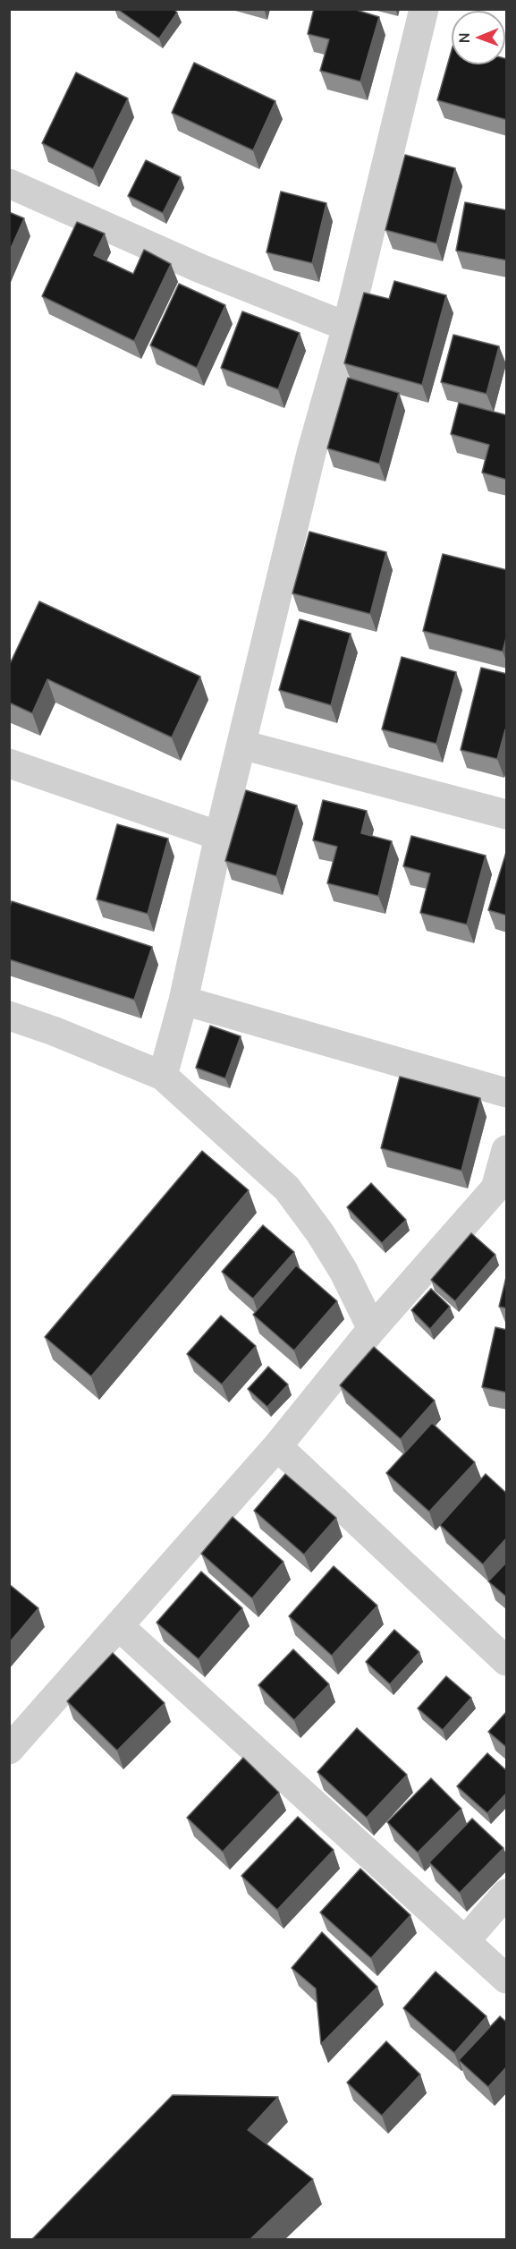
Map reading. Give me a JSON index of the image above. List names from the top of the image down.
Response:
{
  "north": "left"
}
